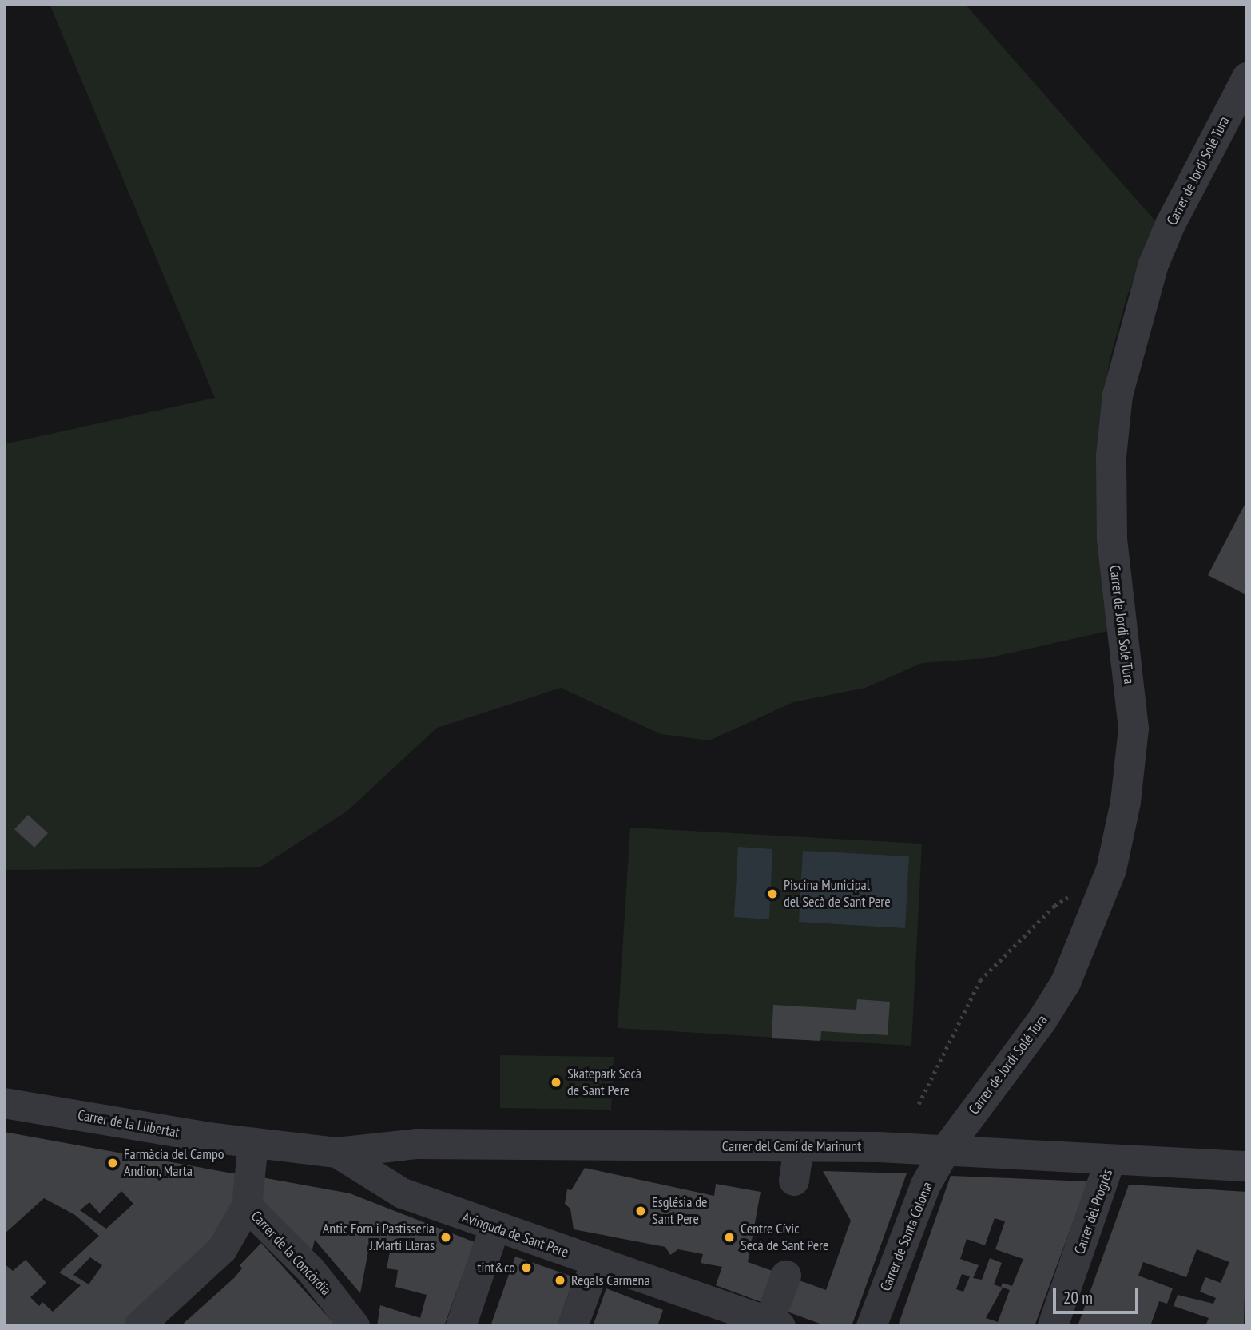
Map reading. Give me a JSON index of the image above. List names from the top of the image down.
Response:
{
  "streets": {
    "street": [
      "Carrer de Jordi Solé Tura",
      "Carrer de la Llibertat",
      "Carrer del Camí de Marinunt",
      "Carrer del Progrès",
      "Avinguda de Sant Pere",
      "Carrer de Santa Coloma",
      "Carrer de la Concòrdia"
    ]
  },
  "crossings": [
    ["Carrer de Jordi Solé Tura", "Carrer del Camí de Marinunt"],
    ["Carrer de Jordi Solé Tura", "Carrer de Santa Coloma"],
    ["Carrer de la Llibertat", "Avinguda de Sant Pere"],
    ["Carrer del Camí de Marinunt", "Carrer del Progrès"],
    ["Carrer del Camí de Marinunt", "Avinguda de Sant Pere"],
    ["Carrer del Camí de Marinunt", "Carrer de Santa Coloma"]
  ],
  "places": [
    "Piscina Municipal del Secà de Sant Pere",
    "Skatepark Secà de Sant Pere",
    "Farmàcia del Campo Andion, Marta",
    "Església de Sant Pere",
    "Antic Forn i Pastisseria J.Martí Llaras",
    "Centre Cívic Secà de Sant Pere",
    "tint&co",
    "Regals Carmena"
  ],
  "scale_bar": "20 m"
}
